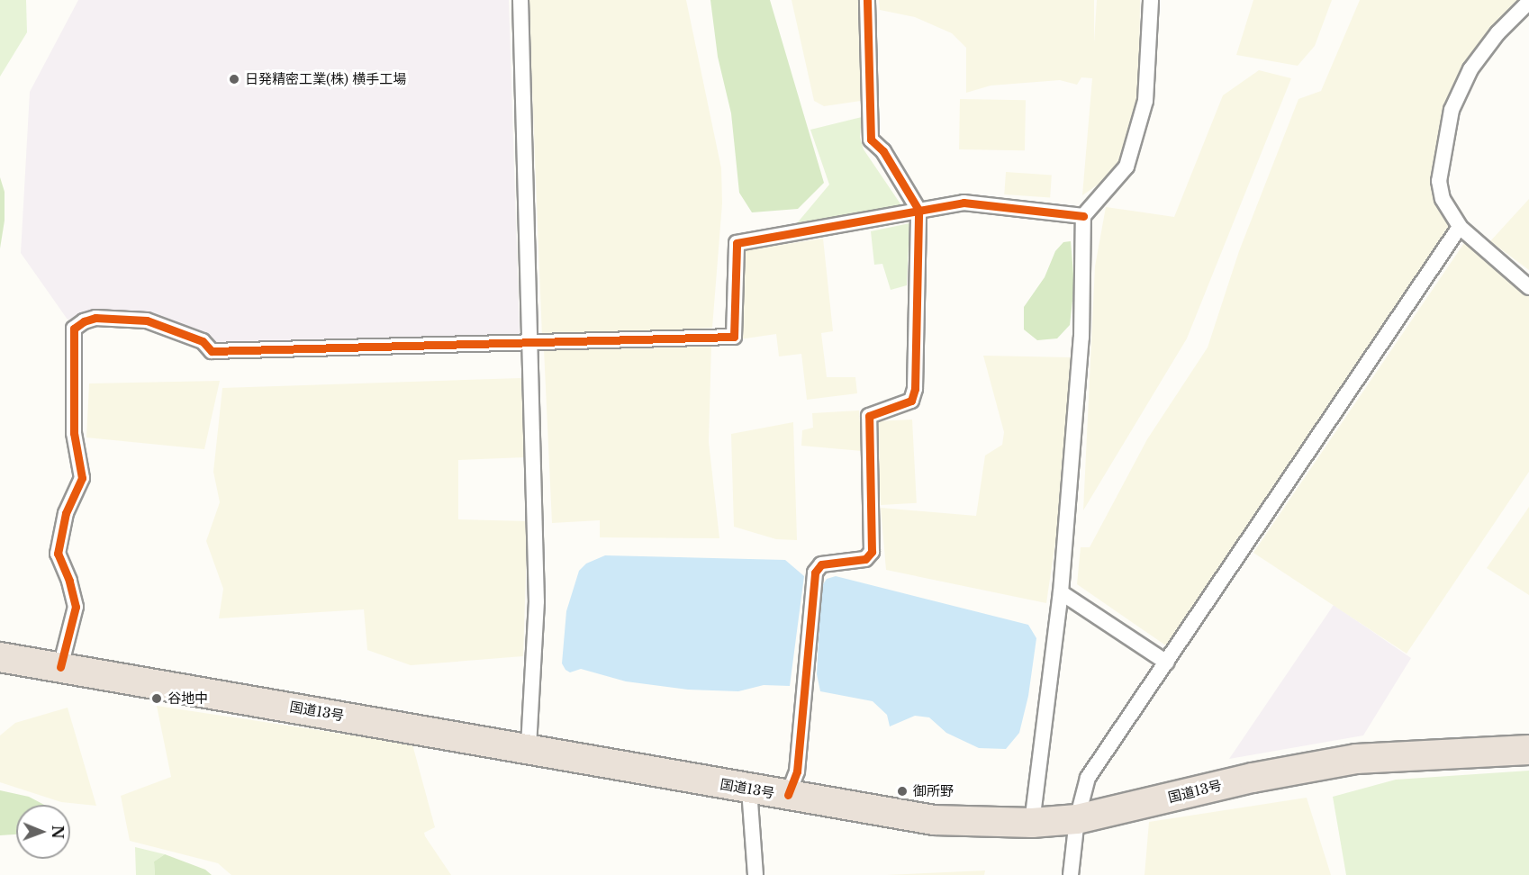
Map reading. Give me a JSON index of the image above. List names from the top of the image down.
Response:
{
  "streets": {
    "highway": ["国道13号"]
  },
  "places": ["日発精密工業(株) 横手工場", "谷地中", "御所野"],
  "north": "right"
}
